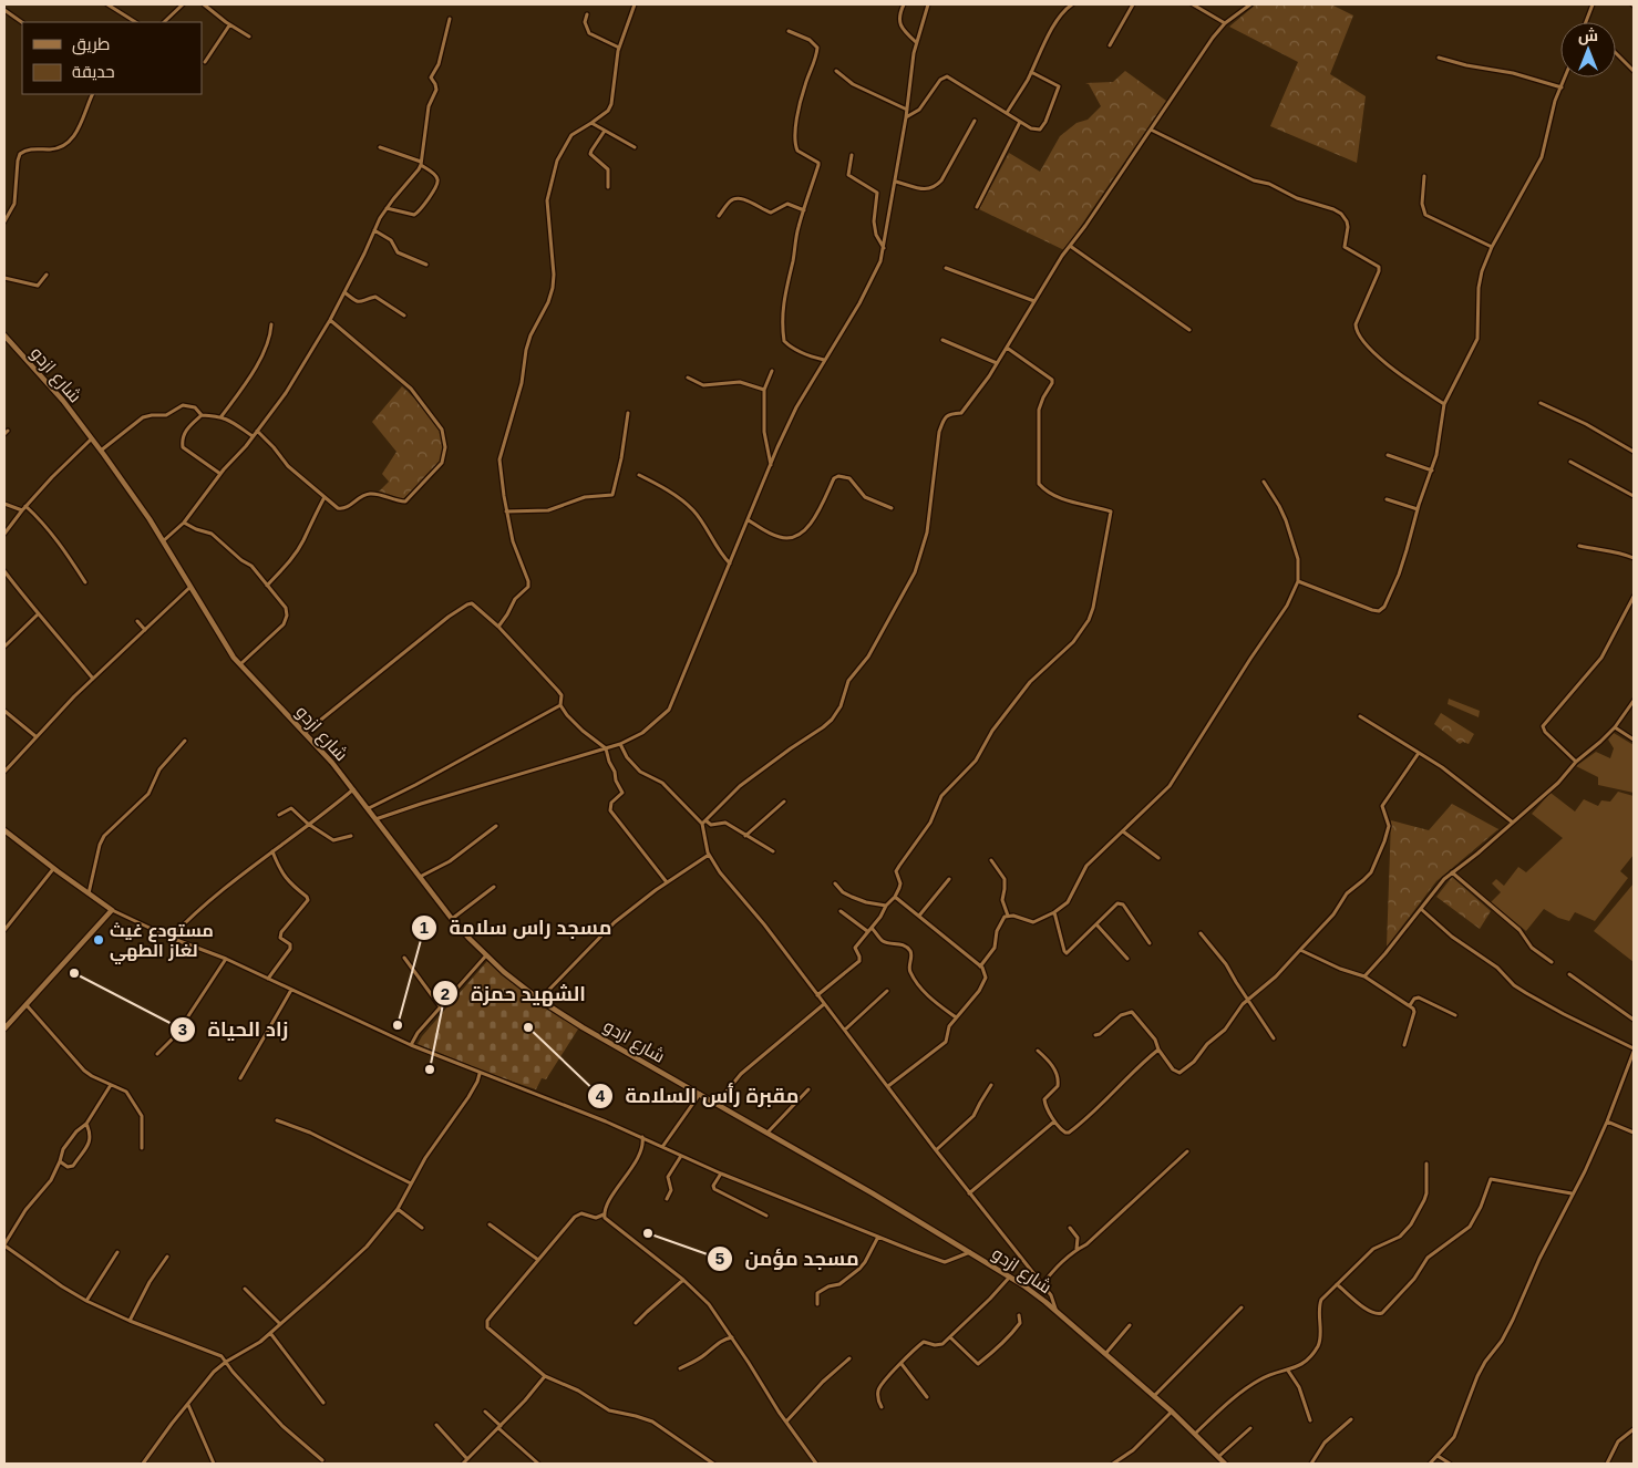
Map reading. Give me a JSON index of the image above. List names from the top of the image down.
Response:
{
  "streets": {
    "street": ["شارع ازدو"]
  },
  "places": [
    "مستودع غيث لغاز الطهي",
    "زاد الحياة",
    "مسجد راس سلامة",
    "مقبرة رأس السلامة",
    "الشهيد حمزة",
    "مسجد مؤمن"
  ],
  "legend": ["طريق", "حديقة"],
  "north": "top"
}
